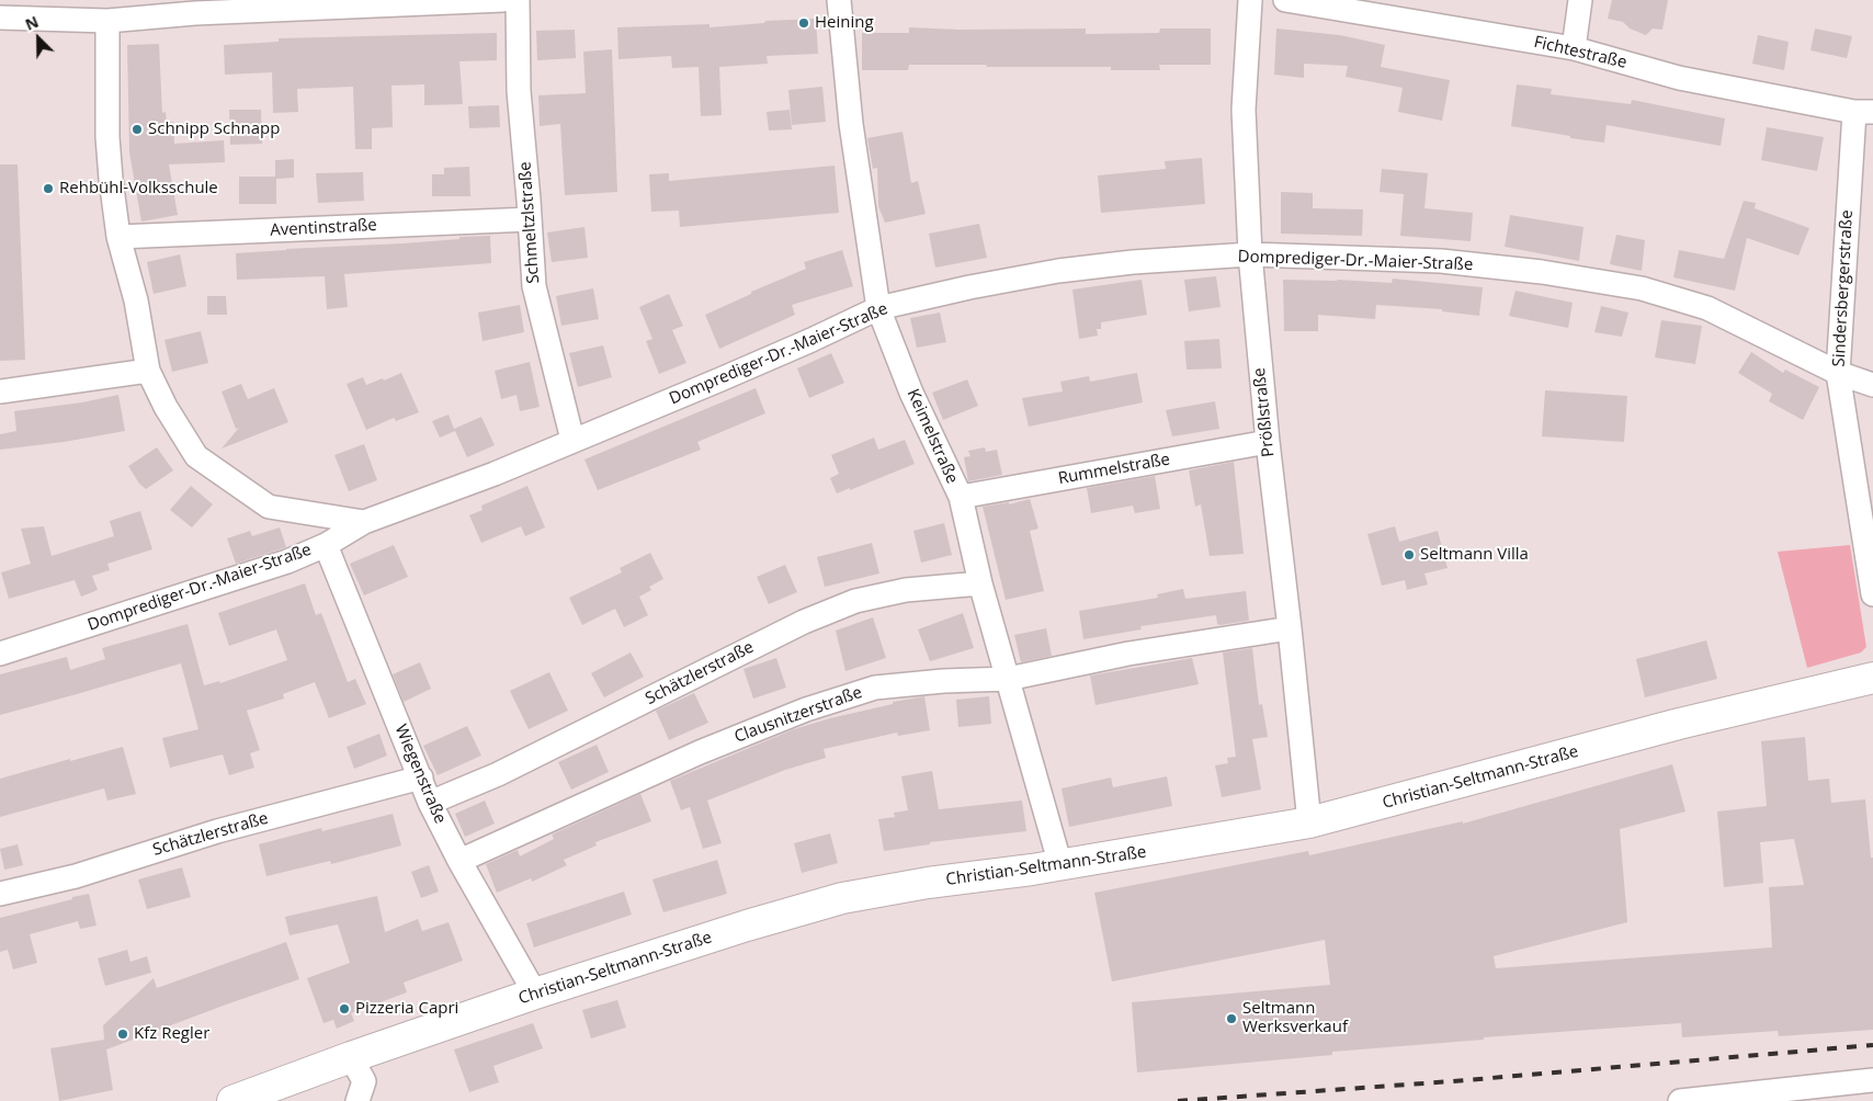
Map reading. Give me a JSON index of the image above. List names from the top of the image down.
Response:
{
  "streets": {
    "main road": ["Christian-Seltmann-Straße"],
    "street": [
      "Fichtestraße",
      "Schmeltzlstraße",
      "Aventinstraße",
      "Domprediger-Dr.-Maier-Straße",
      "Sindersbergerstraße",
      "Prößlstraße",
      "Keimelstraße",
      "Rummelstraße",
      "Schätzlerstraße",
      "Clausnitzerstraße",
      "Wiegenstraße"
    ]
  },
  "crossings": [
    ["Fichtestraße", "Sindersbergerstraße"],
    ["Schmeltzlstraße", "Aventinstraße"],
    ["Schmeltzlstraße", "Domprediger-Dr.-Maier-Straße"],
    ["Domprediger-Dr.-Maier-Straße", "Sindersbergerstraße"],
    ["Domprediger-Dr.-Maier-Straße", "Prößlstraße"],
    ["Domprediger-Dr.-Maier-Straße", "Keimelstraße"],
    ["Domprediger-Dr.-Maier-Straße", "Wiegenstraße"],
    ["Prößlstraße", "Rummelstraße"],
    ["Prößlstraße", "Clausnitzerstraße"],
    ["Prößlstraße", "Christian-Seltmann-Straße"],
    ["Keimelstraße", "Rummelstraße"],
    ["Keimelstraße", "Schätzlerstraße"],
    ["Keimelstraße", "Clausnitzerstraße"],
    ["Keimelstraße", "Christian-Seltmann-Straße"],
    ["Schätzlerstraße", "Wiegenstraße"],
    ["Clausnitzerstraße", "Wiegenstraße"],
    ["Wiegenstraße", "Christian-Seltmann-Straße"]
  ],
  "places": [
    "Heining",
    "Schnipp Schnapp",
    "Rehbühl-Volksschule",
    "Seltmann Villa",
    "Pizzeria Capri",
    "Seltmann Werksverkauf",
    "Kfz Regler"
  ],
  "north": "top left"
}
